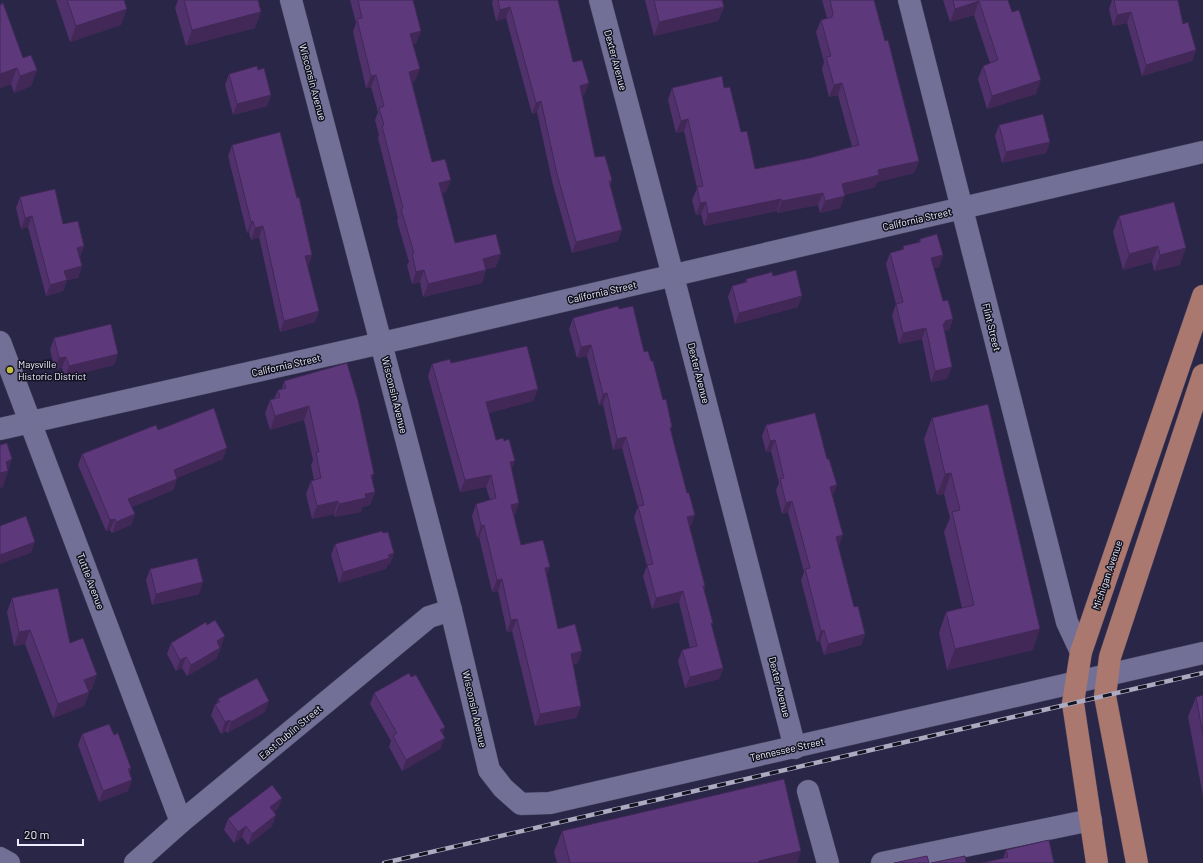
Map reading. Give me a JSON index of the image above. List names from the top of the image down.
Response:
{
  "streets": {
    "main road": ["Michigan Avenue"],
    "street": [
      "Dexter Avenue",
      "Wisconsin Avenue",
      "California Street",
      "Flint Street",
      "Tuttle Avenue",
      "East Dublin Street",
      "Tennessee Street"
    ]
  },
  "crossings": [
    ["Dexter Avenue", "California Street"],
    ["Dexter Avenue", "Tennessee Street"],
    ["Wisconsin Avenue", "California Street"],
    ["Wisconsin Avenue", "East Dublin Street"],
    ["Wisconsin Avenue", "Tennessee Street"],
    ["California Street", "Flint Street"],
    ["California Street", "Tuttle Avenue"],
    ["Flint Street", "Michigan Avenue"],
    ["Michigan Avenue", "Tennessee Street"],
    ["Tuttle Avenue", "East Dublin Street"]
  ],
  "places": ["Maysville Historic District"],
  "scale_bar": "20 m"
}
